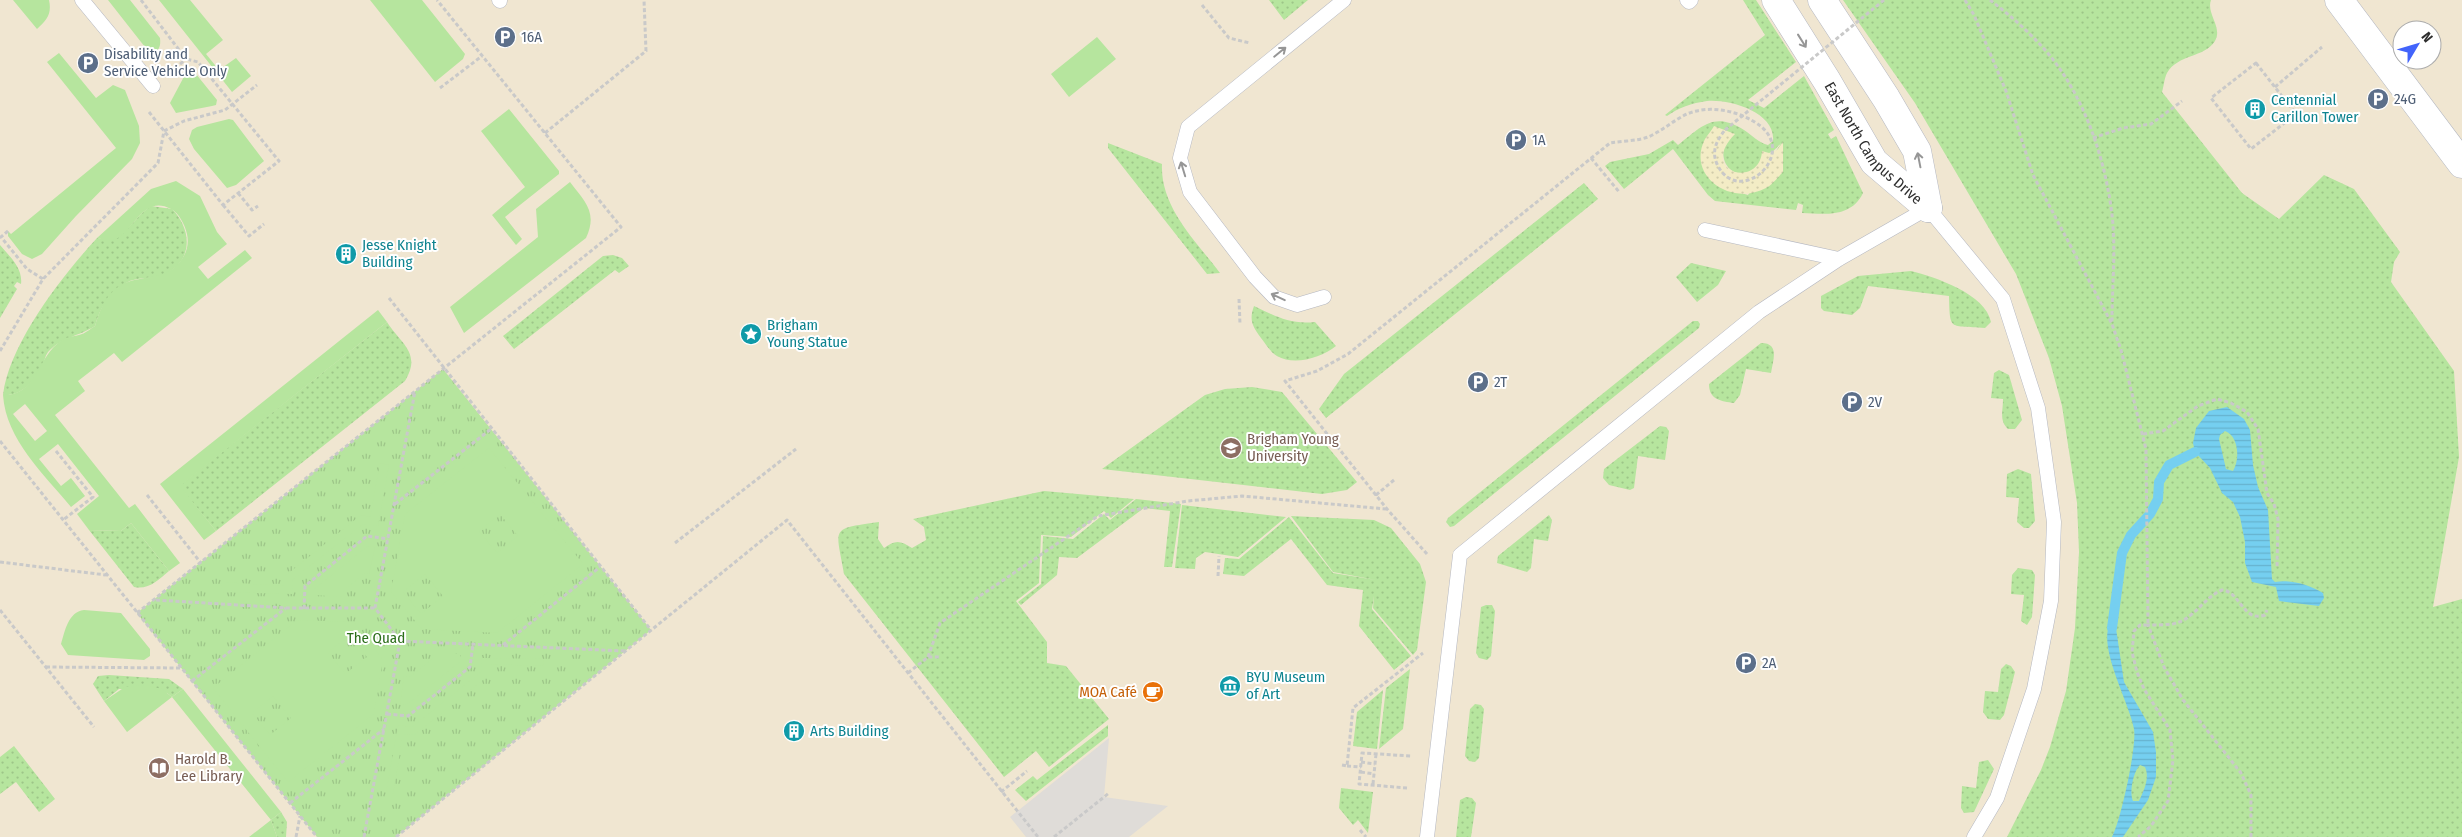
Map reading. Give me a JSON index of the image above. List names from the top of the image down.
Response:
{
  "streets": {
    "street": ["East North Campus Drive"]
  },
  "parks": ["The Quad"],
  "places": {
    "parking": [
      "16A",
      "Disability and Service Vehicle Only",
      "24G",
      "1A",
      "2T",
      "2V",
      "2A"
    ],
    "building": ["Centennial Carillon Tower", "Jesse Knight Building", "Arts Building"],
    "place": ["Brigham Young Statue"],
    "school or university": ["Brigham Young University"],
    "museum": ["BYU Museum of Art"],
    "cafe": ["MOA Café"],
    "library": ["Harold B. Lee Library"]
  },
  "north": "top right"
}
